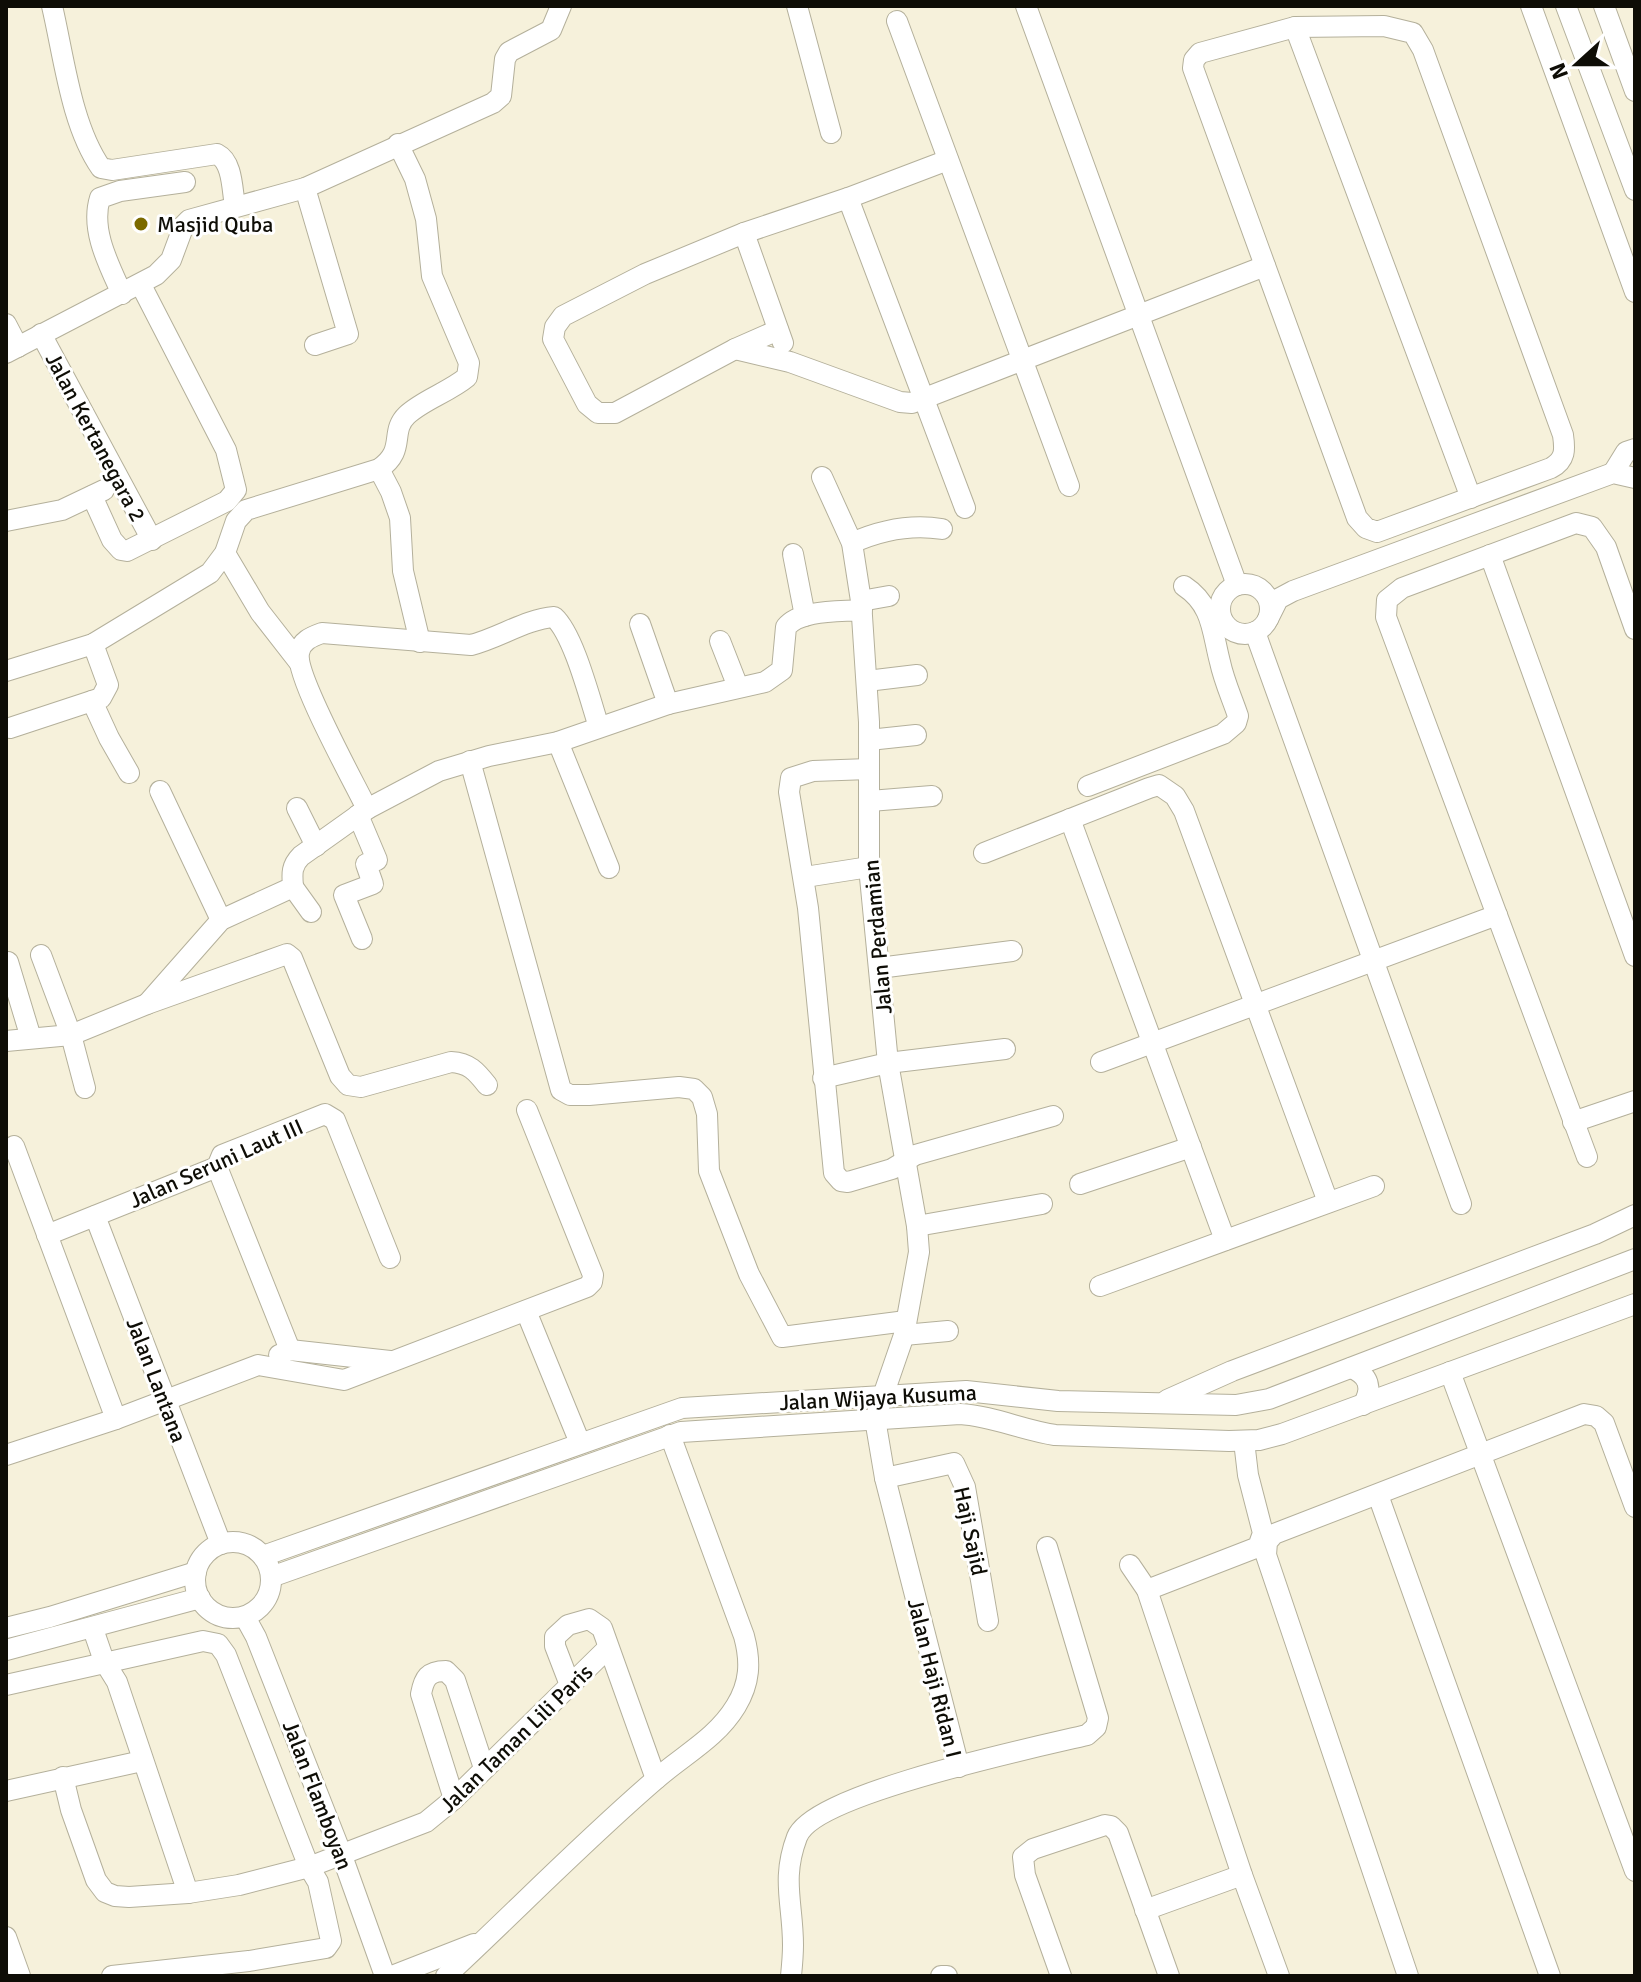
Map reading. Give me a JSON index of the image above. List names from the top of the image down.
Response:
{
  "streets": {
    "street": [
      "Jalan Kertanegara 2",
      "Jalan Perdamian",
      "Jalan Seruni Laut III",
      "Jalan Lantana",
      "Jalan Wijaya Kusuma",
      "Haji Sajid",
      "Jalan Haji Ridan I",
      "Jalan Taman Lili Paris",
      "Jalan Flamboyan"
    ]
  },
  "crossings": [
    ["Jalan Perdamian", "Jalan Wijaya Kusuma"],
    ["Jalan Perdamian", "Jalan Haji Ridan I"],
    ["Jalan Seruni Laut III", "Jalan Lantana"],
    ["Jalan Lantana", "Jalan Wijaya Kusuma"],
    ["Jalan Lantana", "Jalan Flamboyan"],
    ["Jalan Wijaya Kusuma", "Jalan Haji Ridan I"],
    ["Jalan Wijaya Kusuma", "Jalan Flamboyan"],
    ["Haji Sajid", "Jalan Haji Ridan I"],
    ["Jalan Taman Lili Paris", "Jalan Flamboyan"]
  ],
  "places": ["Masjid Quba"],
  "north": "left"
}
